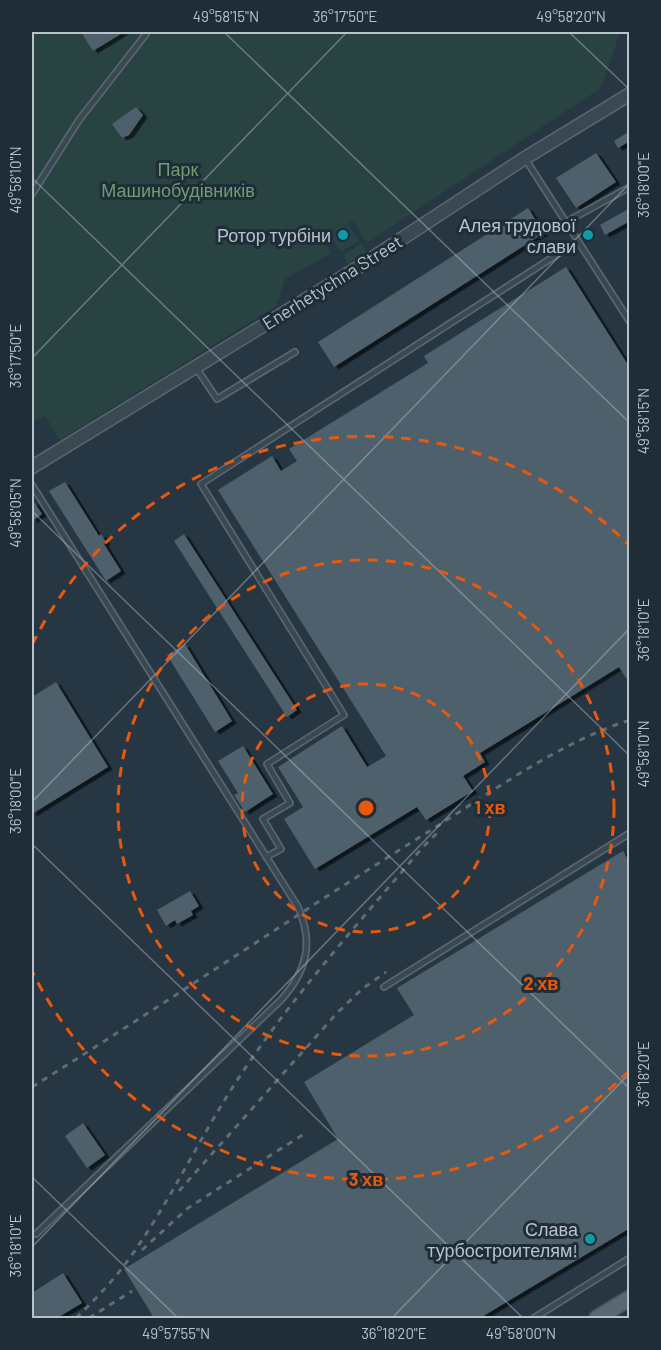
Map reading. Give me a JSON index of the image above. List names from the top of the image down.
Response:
{
  "streets": {
    "street": ["Enerhetychna Street"]
  },
  "parks": ["Парк Машинобудівників"],
  "places": ["Ротор турбіни", "Алея трудової слави", "Слава турбостроителям!"],
  "coordinates": [
    "49°58'15\"N",
    "36°17'50\"E",
    "49°58'20\"N",
    "49°58'10\"N",
    "36°18'00\"E",
    "49°58'05\"N",
    "36°18'10\"E",
    "36°18'20\"E",
    "49°57'55\"N",
    "49°58'00\"N"
  ],
  "rings": ["1 хв", "2 хв", "3 хв"]
}
